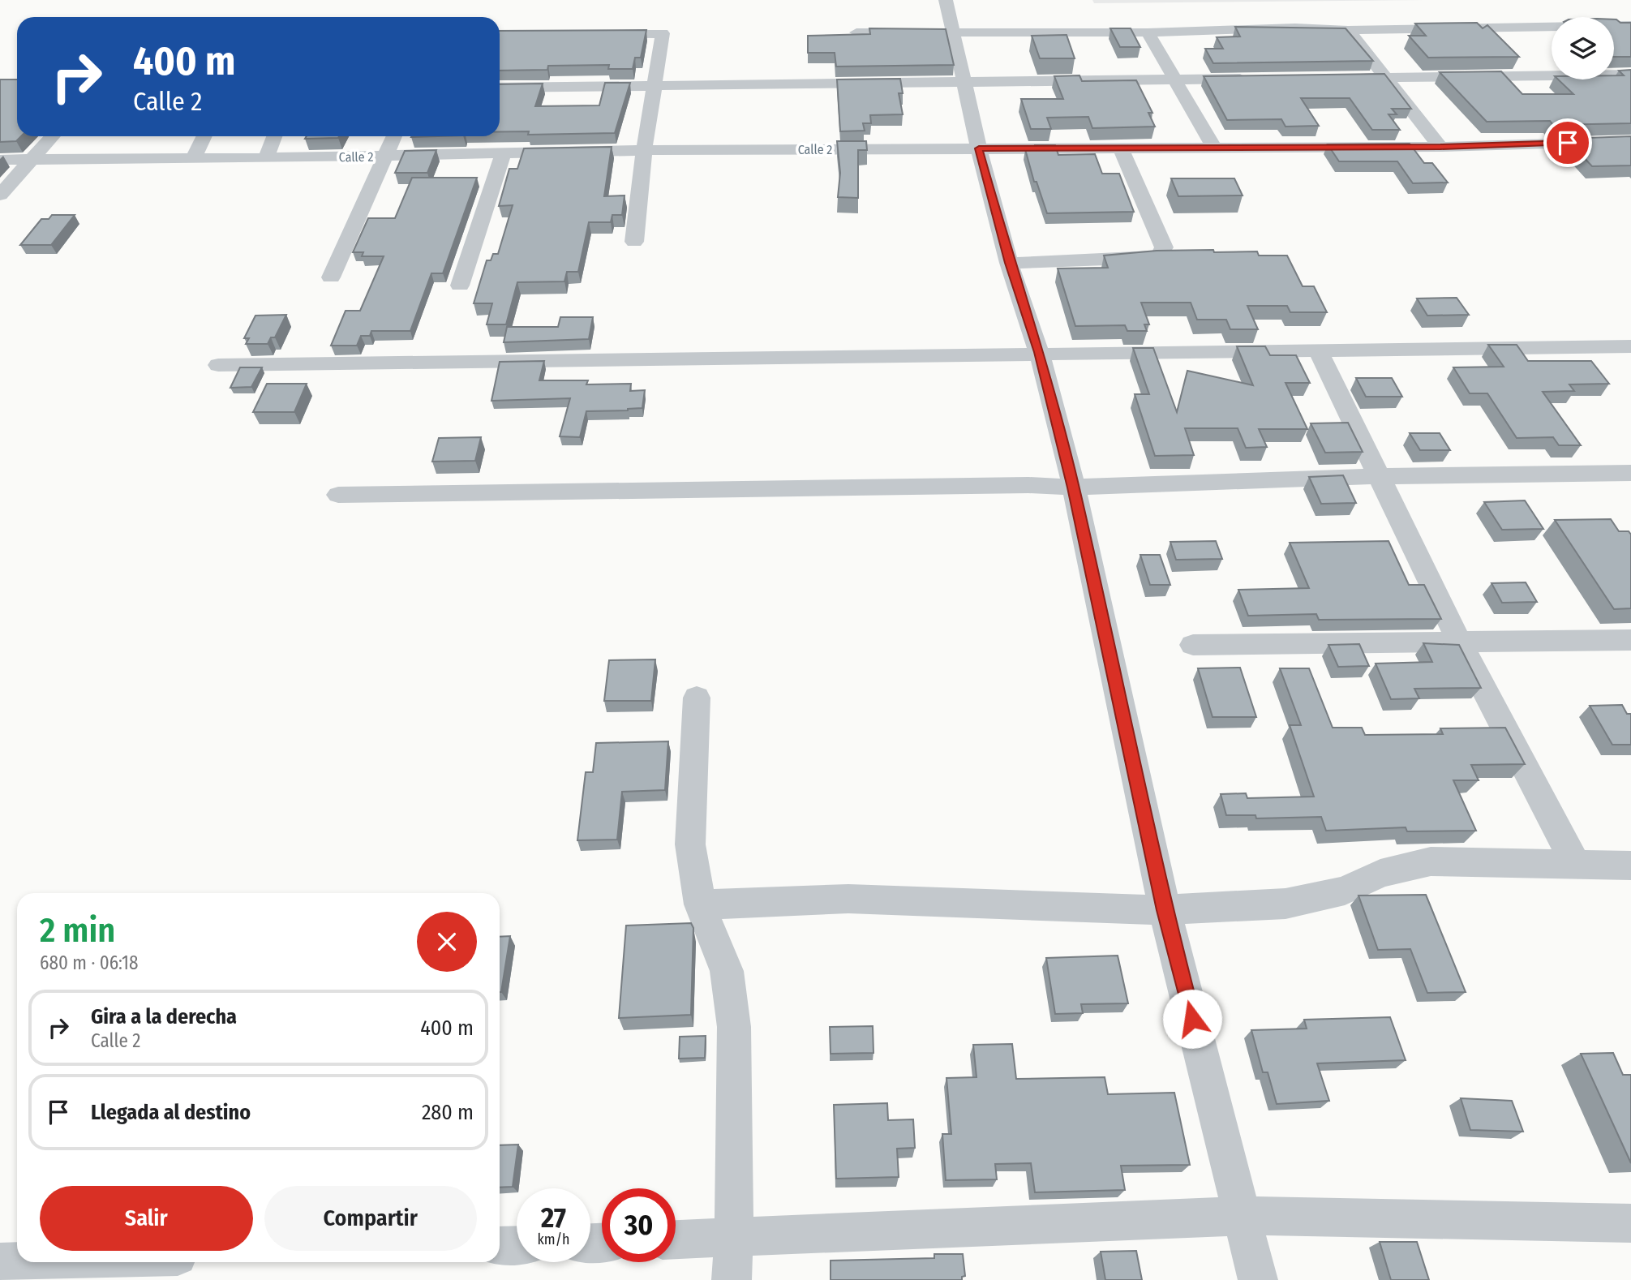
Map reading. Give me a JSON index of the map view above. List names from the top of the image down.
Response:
{
  "streets": {
    "street": ["Calle 2"]
  },
  "page": {
    "turn": ["400 m", "Calle 2"],
    "heading": ["2 min", "680 m · 06:18"],
    "list": [
      {
        "name": "Gira a la derecha",
        "note": "Calle 2",
        "value": "400 m"
      },
      {
        "name": "Llegada al destino",
        "value": "280 m"
      }
    ],
    "buttons": ["Salir", "Compartir"],
    "speed": "27 km/h",
    "limit": "30"
  }
}
